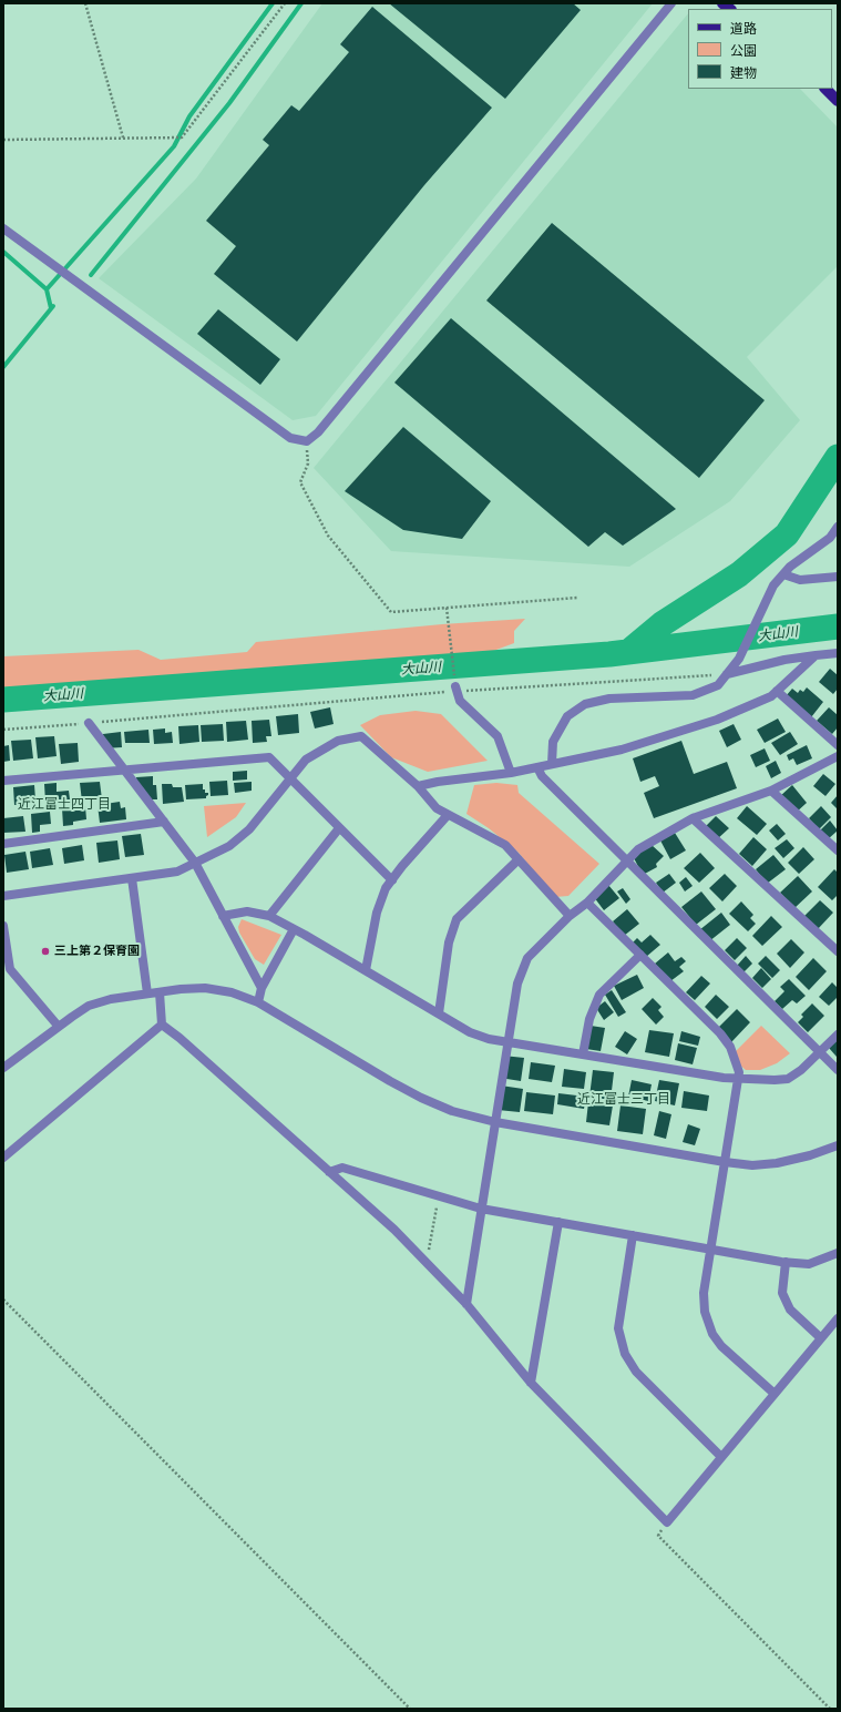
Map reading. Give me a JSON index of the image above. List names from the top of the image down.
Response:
{
  "districts": ["近江富士四丁目", "近江富士三丁目"],
  "water": ["大山川"],
  "places": ["三上第２保育園"],
  "legend": ["道路", "公園", "建物"]
}
